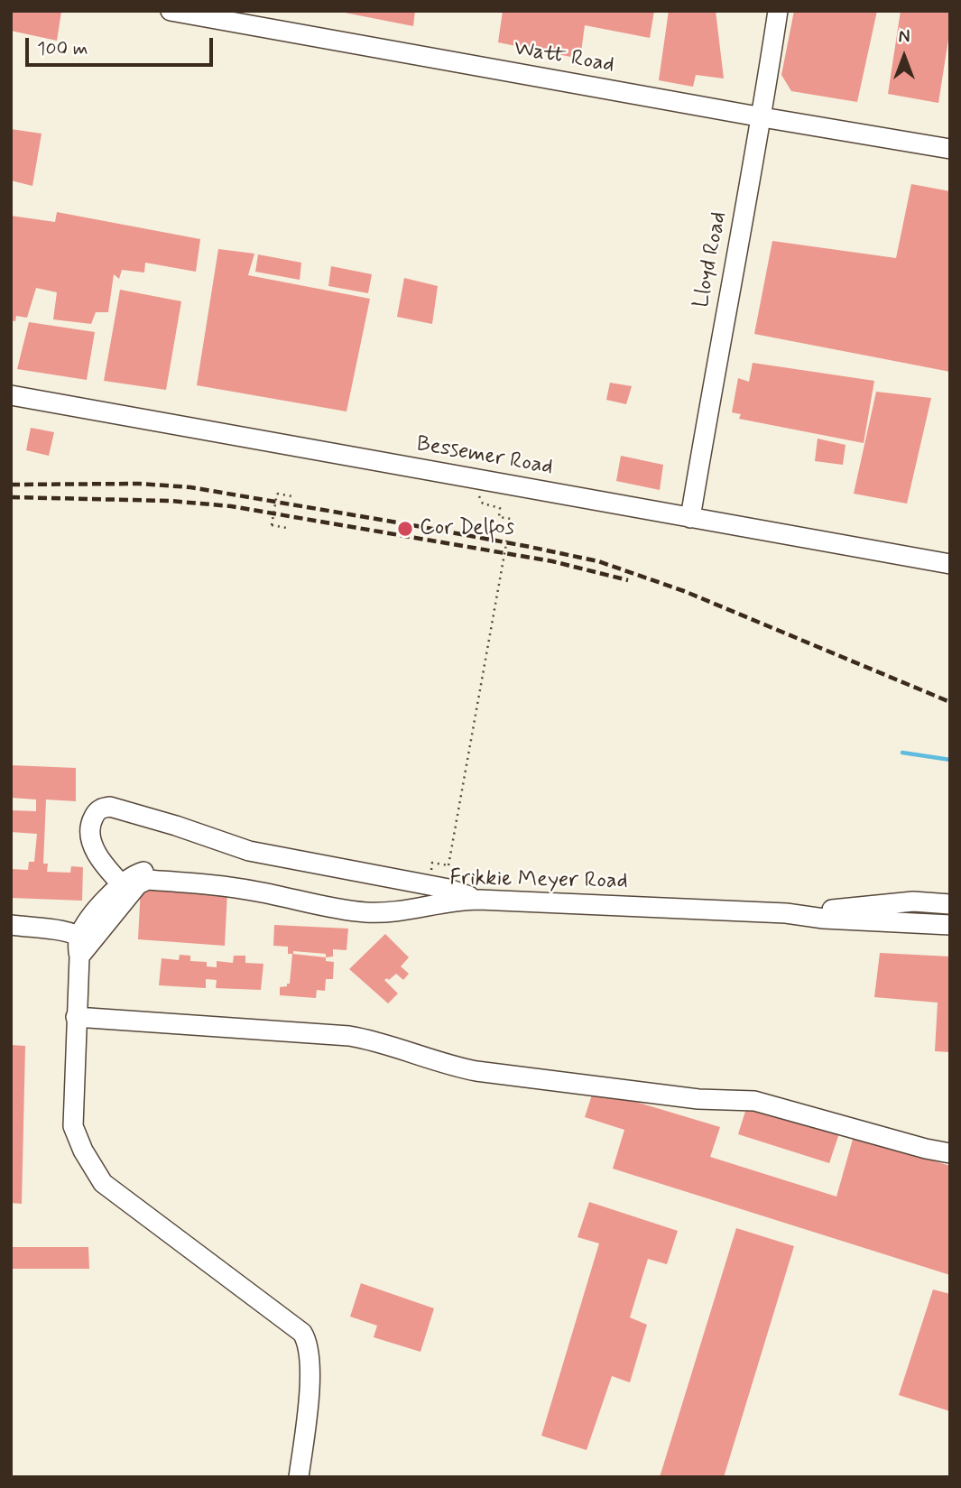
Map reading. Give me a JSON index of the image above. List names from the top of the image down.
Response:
{
  "streets": {
    "street": [
      "Watt Road",
      "Lloyd Road",
      "Bessemer Road",
      "Frikkie Meyer Road"
    ]
  },
  "crossings": [
    ["Watt Road", "Lloyd Road"],
    ["Lloyd Road", "Bessemer Road"]
  ],
  "places": ["Cor Delfos"],
  "scale_bar": "100 m",
  "north": "top"
}
